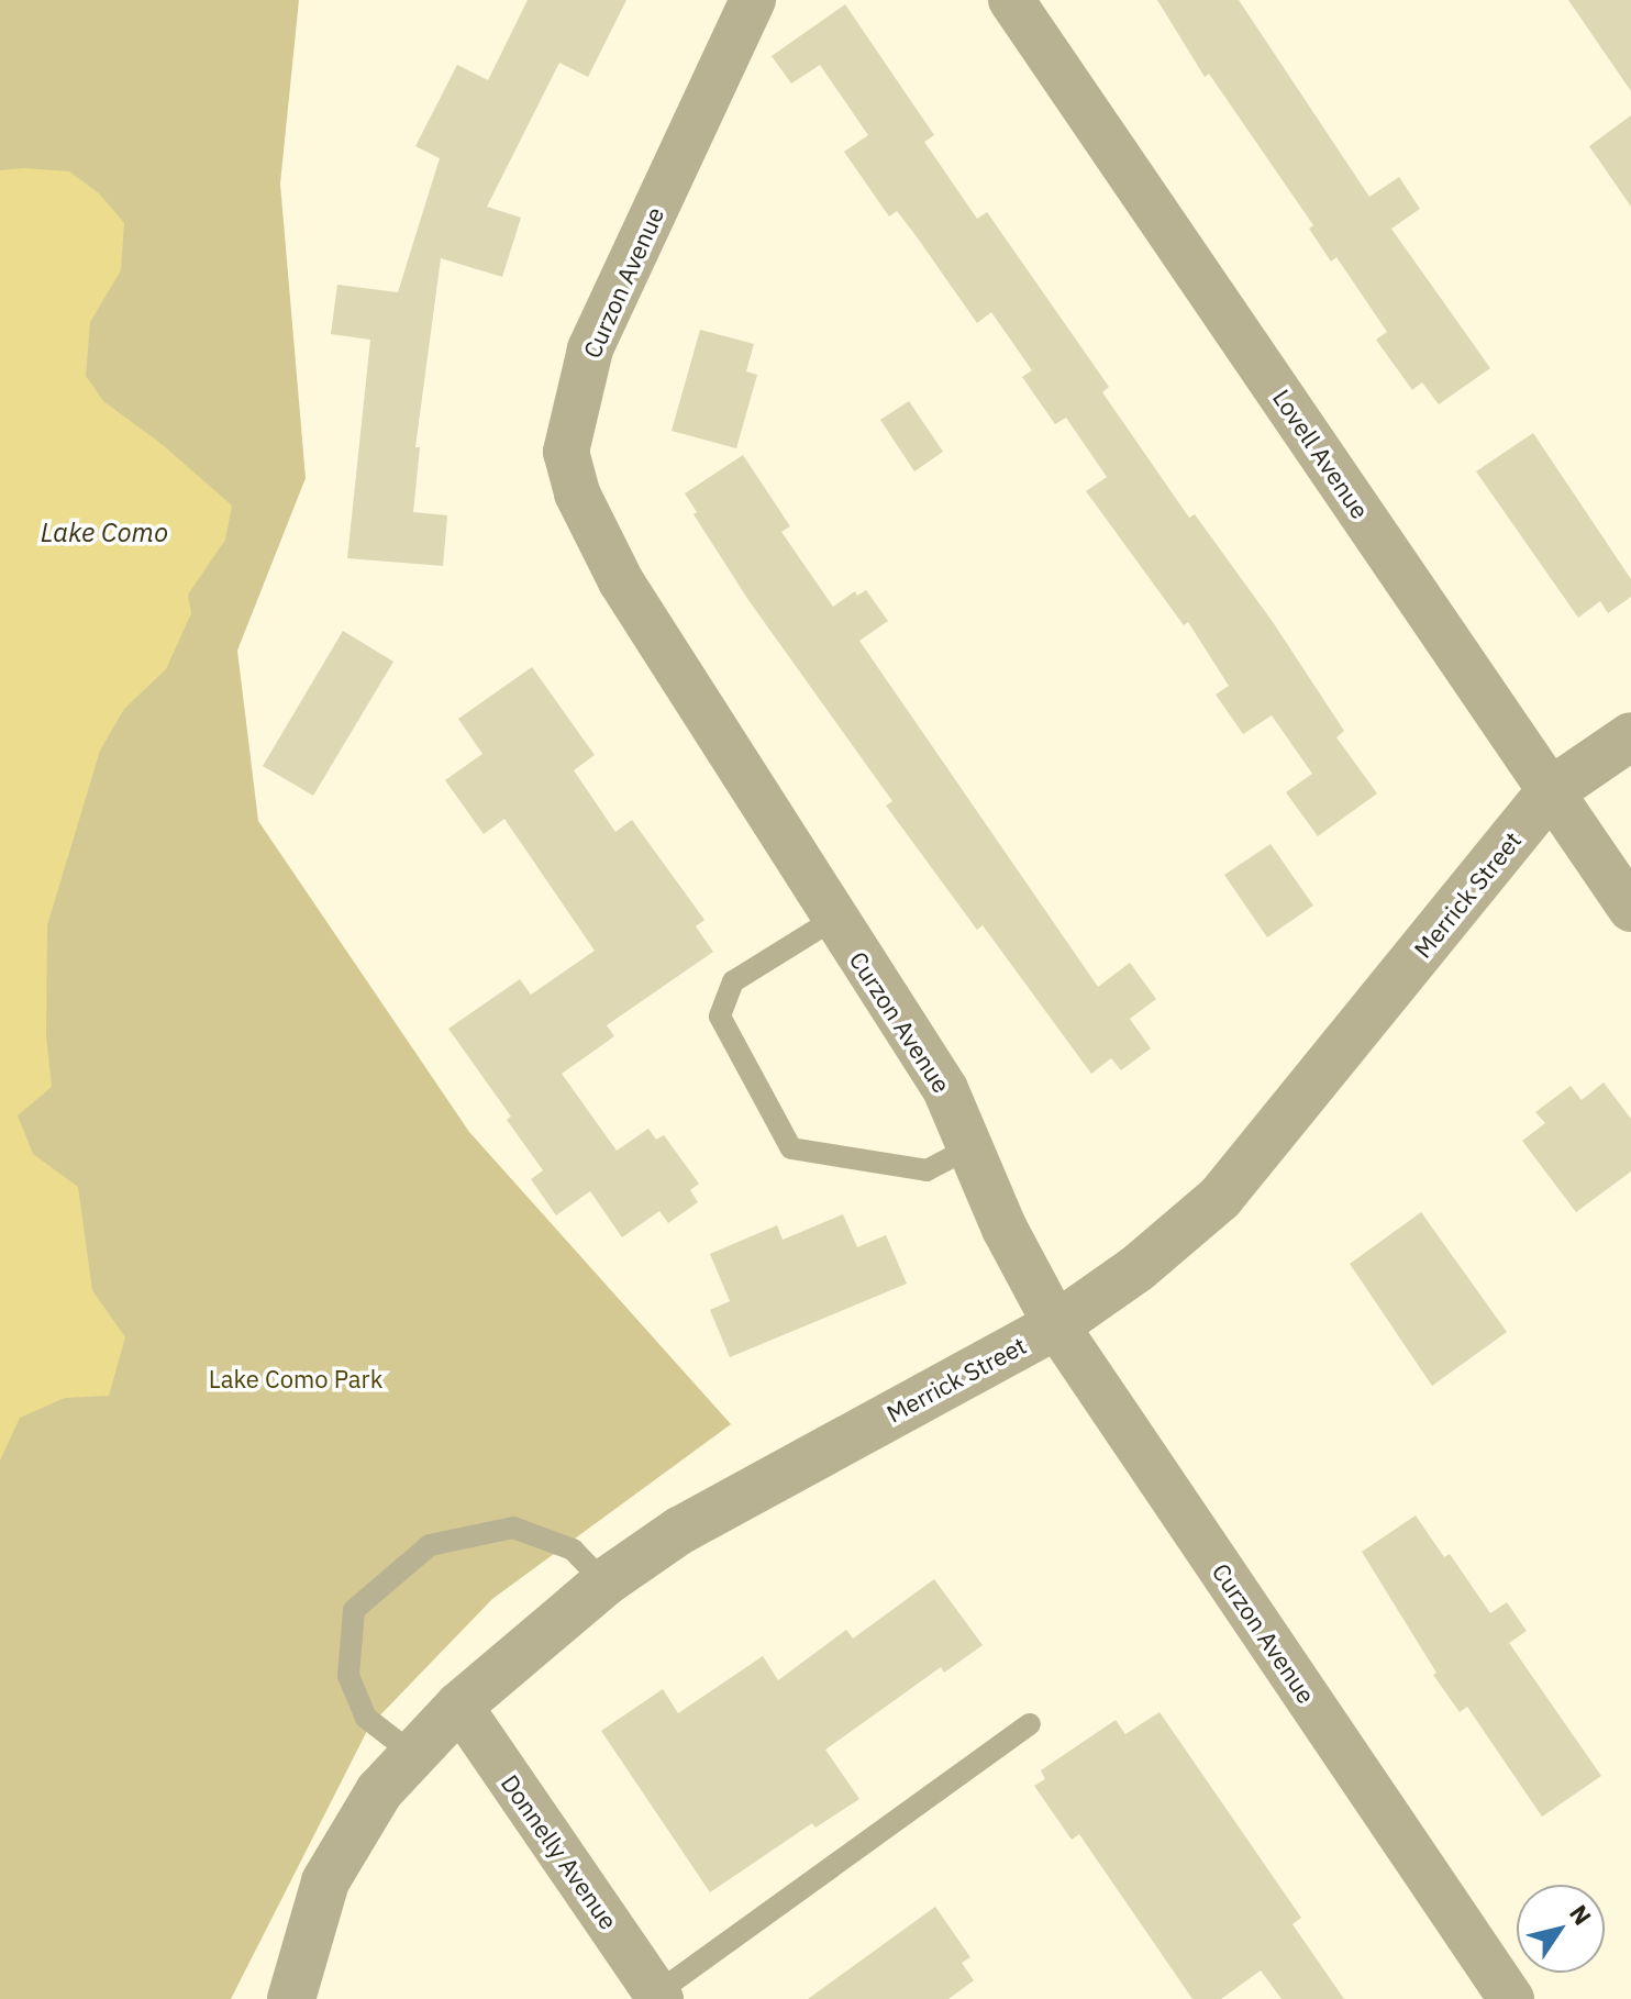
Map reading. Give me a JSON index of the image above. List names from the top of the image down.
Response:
{
  "streets": {
    "street": [
      "Curzon Avenue",
      "Lovell Avenue",
      "Merrick Street",
      "Donnelly Avenue"
    ]
  },
  "crossings": [
    ["Curzon Avenue", "Merrick Street"],
    ["Lovell Avenue", "Merrick Street"],
    ["Merrick Street", "Donnelly Avenue"]
  ],
  "water": ["Lake Como"],
  "parks": ["Lake Como Park"],
  "north": "top right"
}
